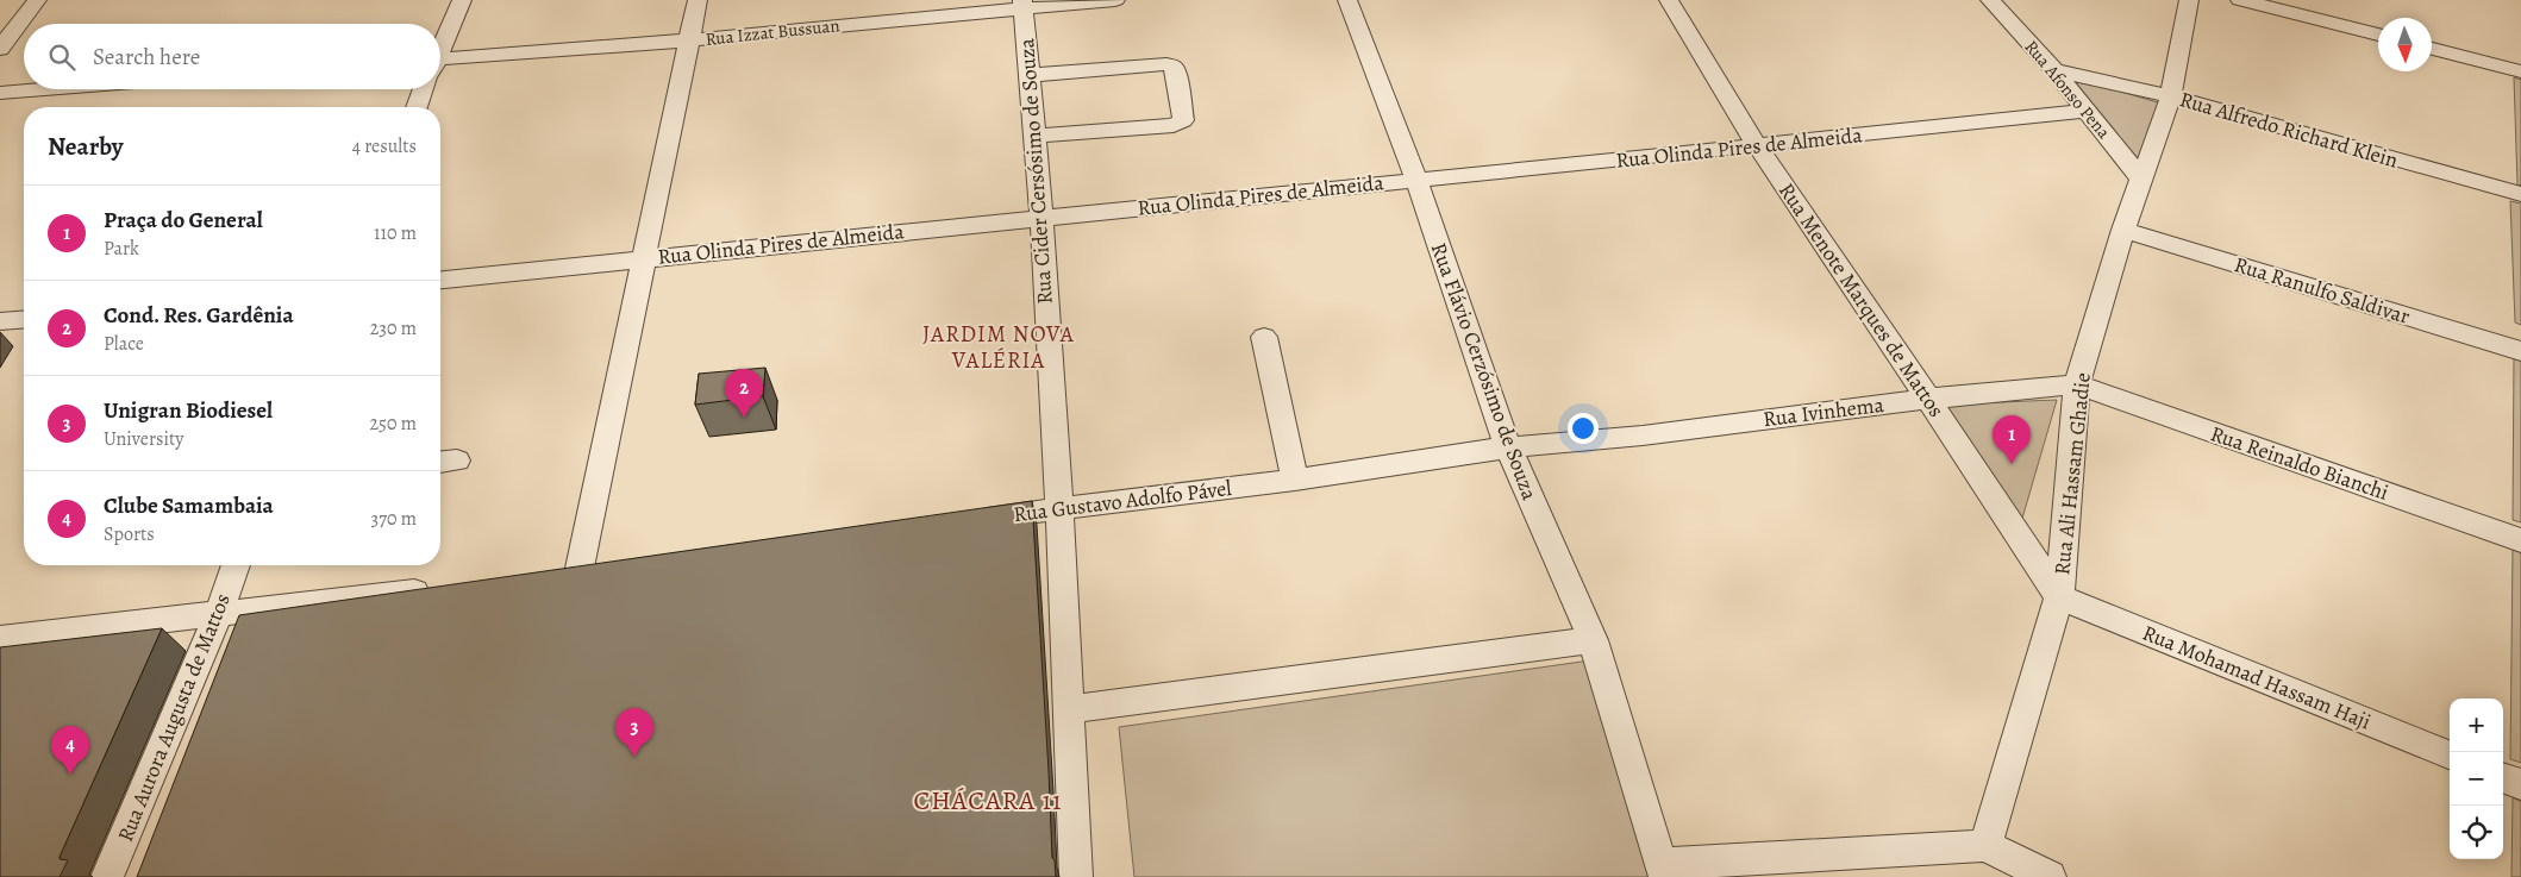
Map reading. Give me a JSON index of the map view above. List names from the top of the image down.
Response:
{
  "streets": {
    "street": [
      "Rua Izzat Bussuan",
      "Rua Afonso Pena",
      "Rua Alfredo Richard Klein",
      "Rua Olinda Pires de Almeida",
      "Rua Cider Cersósimo de Souza",
      "Rua Ranulfo Saldivar",
      "Rua Menote Marques de Mattos",
      "Rua Flávio Cerzósimo de Souza",
      "Rua Ivinhema",
      "Rua Reinaldo Bianchi",
      "Rua Ali Hassam Ghadie",
      "Rua Gustavo Adolfo Pável",
      "Rua Mohamad Hassam Haji",
      "Rua Aurora Augusta de Mattos"
    ]
  },
  "crossings": [
    ["Rua Izzat Bussuan", "Rua Cider Cersósimo de Souza"],
    ["Rua Afonso Pena", "Rua Alfredo Richard Klein"],
    ["Rua Afonso Pena", "Rua Olinda Pires de Almeida"],
    ["Rua Afonso Pena", "Rua Ali Hassam Ghadie"],
    ["Rua Alfredo Richard Klein", "Rua Ali Hassam Ghadie"],
    ["Rua Olinda Pires de Almeida", "Rua Cider Cersósimo de Souza"],
    ["Rua Olinda Pires de Almeida", "Rua Menote Marques de Mattos"],
    ["Rua Olinda Pires de Almeida", "Rua Flávio Cerzósimo de Souza"],
    ["Rua Cider Cersósimo de Souza", "Rua Gustavo Adolfo Pável"],
    ["Rua Ranulfo Saldivar", "Rua Ali Hassam Ghadie"],
    ["Rua Menote Marques de Mattos", "Rua Ivinhema"],
    ["Rua Menote Marques de Mattos", "Rua Ali Hassam Ghadie"],
    ["Rua Menote Marques de Mattos", "Rua Mohamad Hassam Haji"],
    ["Rua Flávio Cerzósimo de Souza", "Rua Gustavo Adolfo Pável"],
    ["Rua Ivinhema", "Rua Reinaldo Bianchi"],
    ["Rua Ivinhema", "Rua Ali Hassam Ghadie"],
    ["Rua Ivinhema", "Rua Gustavo Adolfo Pável"],
    ["Rua Reinaldo Bianchi", "Rua Ali Hassam Ghadie"],
    ["Rua Ali Hassam Ghadie", "Rua Mohamad Hassam Haji"]
  ],
  "districts": ["JARDIM NOVA VALÉRIA", "CHÁCARA 11"],
  "north": "bottom",
  "page": {
    "search": "Search here",
    "heading": ["Nearby", "4 results"],
    "list": [
      {
        "mark": "1",
        "name": "Praça do General",
        "note": "Park",
        "value": "110 m"
      },
      {
        "mark": "2",
        "name": "Cond. Res. Gardênia",
        "note": "Place",
        "value": "230 m"
      },
      {
        "mark": "3",
        "name": "Unigran Biodiesel",
        "note": "University",
        "value": "250 m"
      },
      {
        "mark": "4",
        "name": "Clube Samambaia",
        "note": "Sports",
        "value": "370 m"
      }
    ],
    "pins": [
      "2",
      "1",
      "3",
      "4"
    ],
    "map_buttons": ["+", "−"]
  }
}
